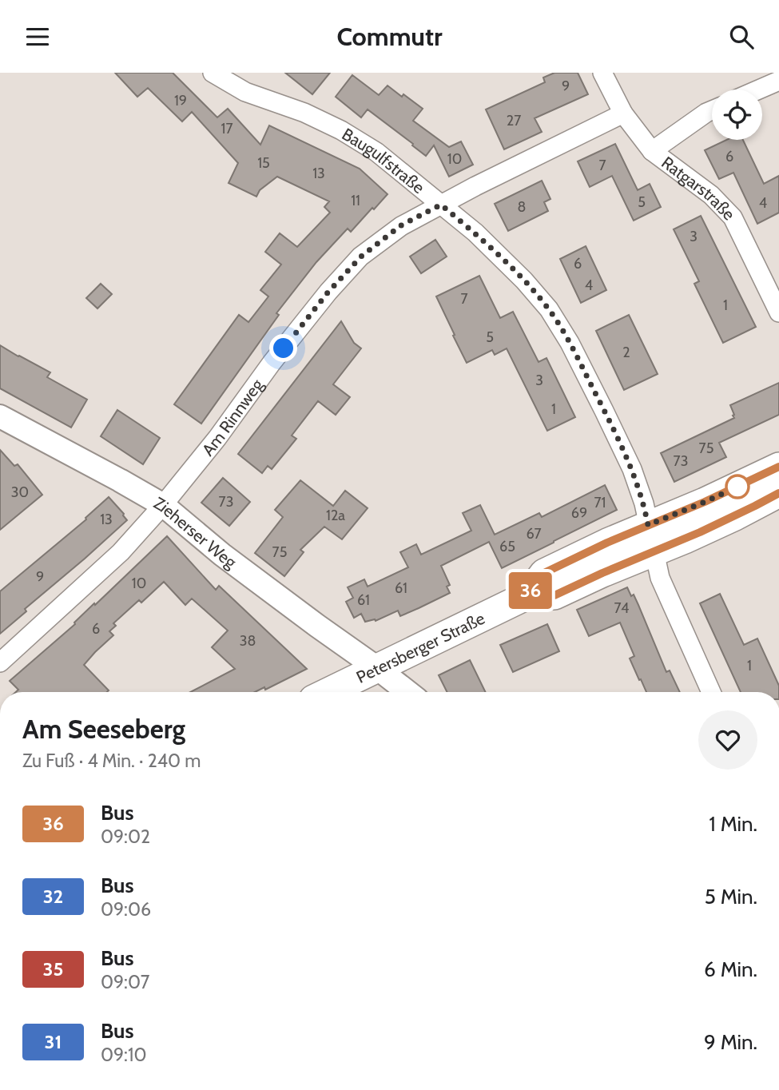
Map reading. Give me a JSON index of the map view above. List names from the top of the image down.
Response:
{
  "streets": {
    "main road": ["Petersberger Straße"],
    "street": [
      "Baugulfstraße",
      "Ratgarstraße",
      "Am Rinnweg",
      "Zieherser Weg"
    ]
  },
  "crossings": [
    ["Baugulfstraße", "Am Rinnweg"],
    ["Baugulfstraße", "Petersberger Straße"],
    ["Ratgarstraße", "Am Rinnweg"],
    ["Am Rinnweg", "Zieherser Weg"],
    ["Zieherser Weg", "Petersberger Straße"]
  ],
  "lines": ["bus line 36"],
  "house_numbers": [
    "9",
    "19",
    "27",
    "17",
    "6",
    "10",
    "15",
    "7",
    "13",
    "11",
    "5",
    "4",
    "8",
    "3",
    "6",
    "4",
    "7",
    "1",
    "5",
    "2",
    "3",
    "1",
    "75",
    "73",
    "30",
    "73",
    "71",
    "69",
    "12a",
    "13",
    "67",
    "65",
    "75",
    "9",
    "10",
    "61",
    "61",
    "74",
    "6",
    "38",
    "1"
  ],
  "page": {
    "header": "Commutr",
    "on_map": "36",
    "heading": ["Am Seeseberg", "Zu Fuß · 4 Min. · 240 m"],
    "list": [
      {
        "mark": "36",
        "name": "Bus",
        "note": "09:02",
        "value": "1 Min."
      },
      {
        "mark": "32",
        "name": "Bus",
        "note": "09:06",
        "value": "5 Min."
      },
      {
        "mark": "35",
        "name": "Bus",
        "note": "09:07",
        "value": "6 Min."
      },
      {
        "mark": "31",
        "name": "Bus",
        "note": "09:10",
        "value": "9 Min."
      }
    ]
  }
}
